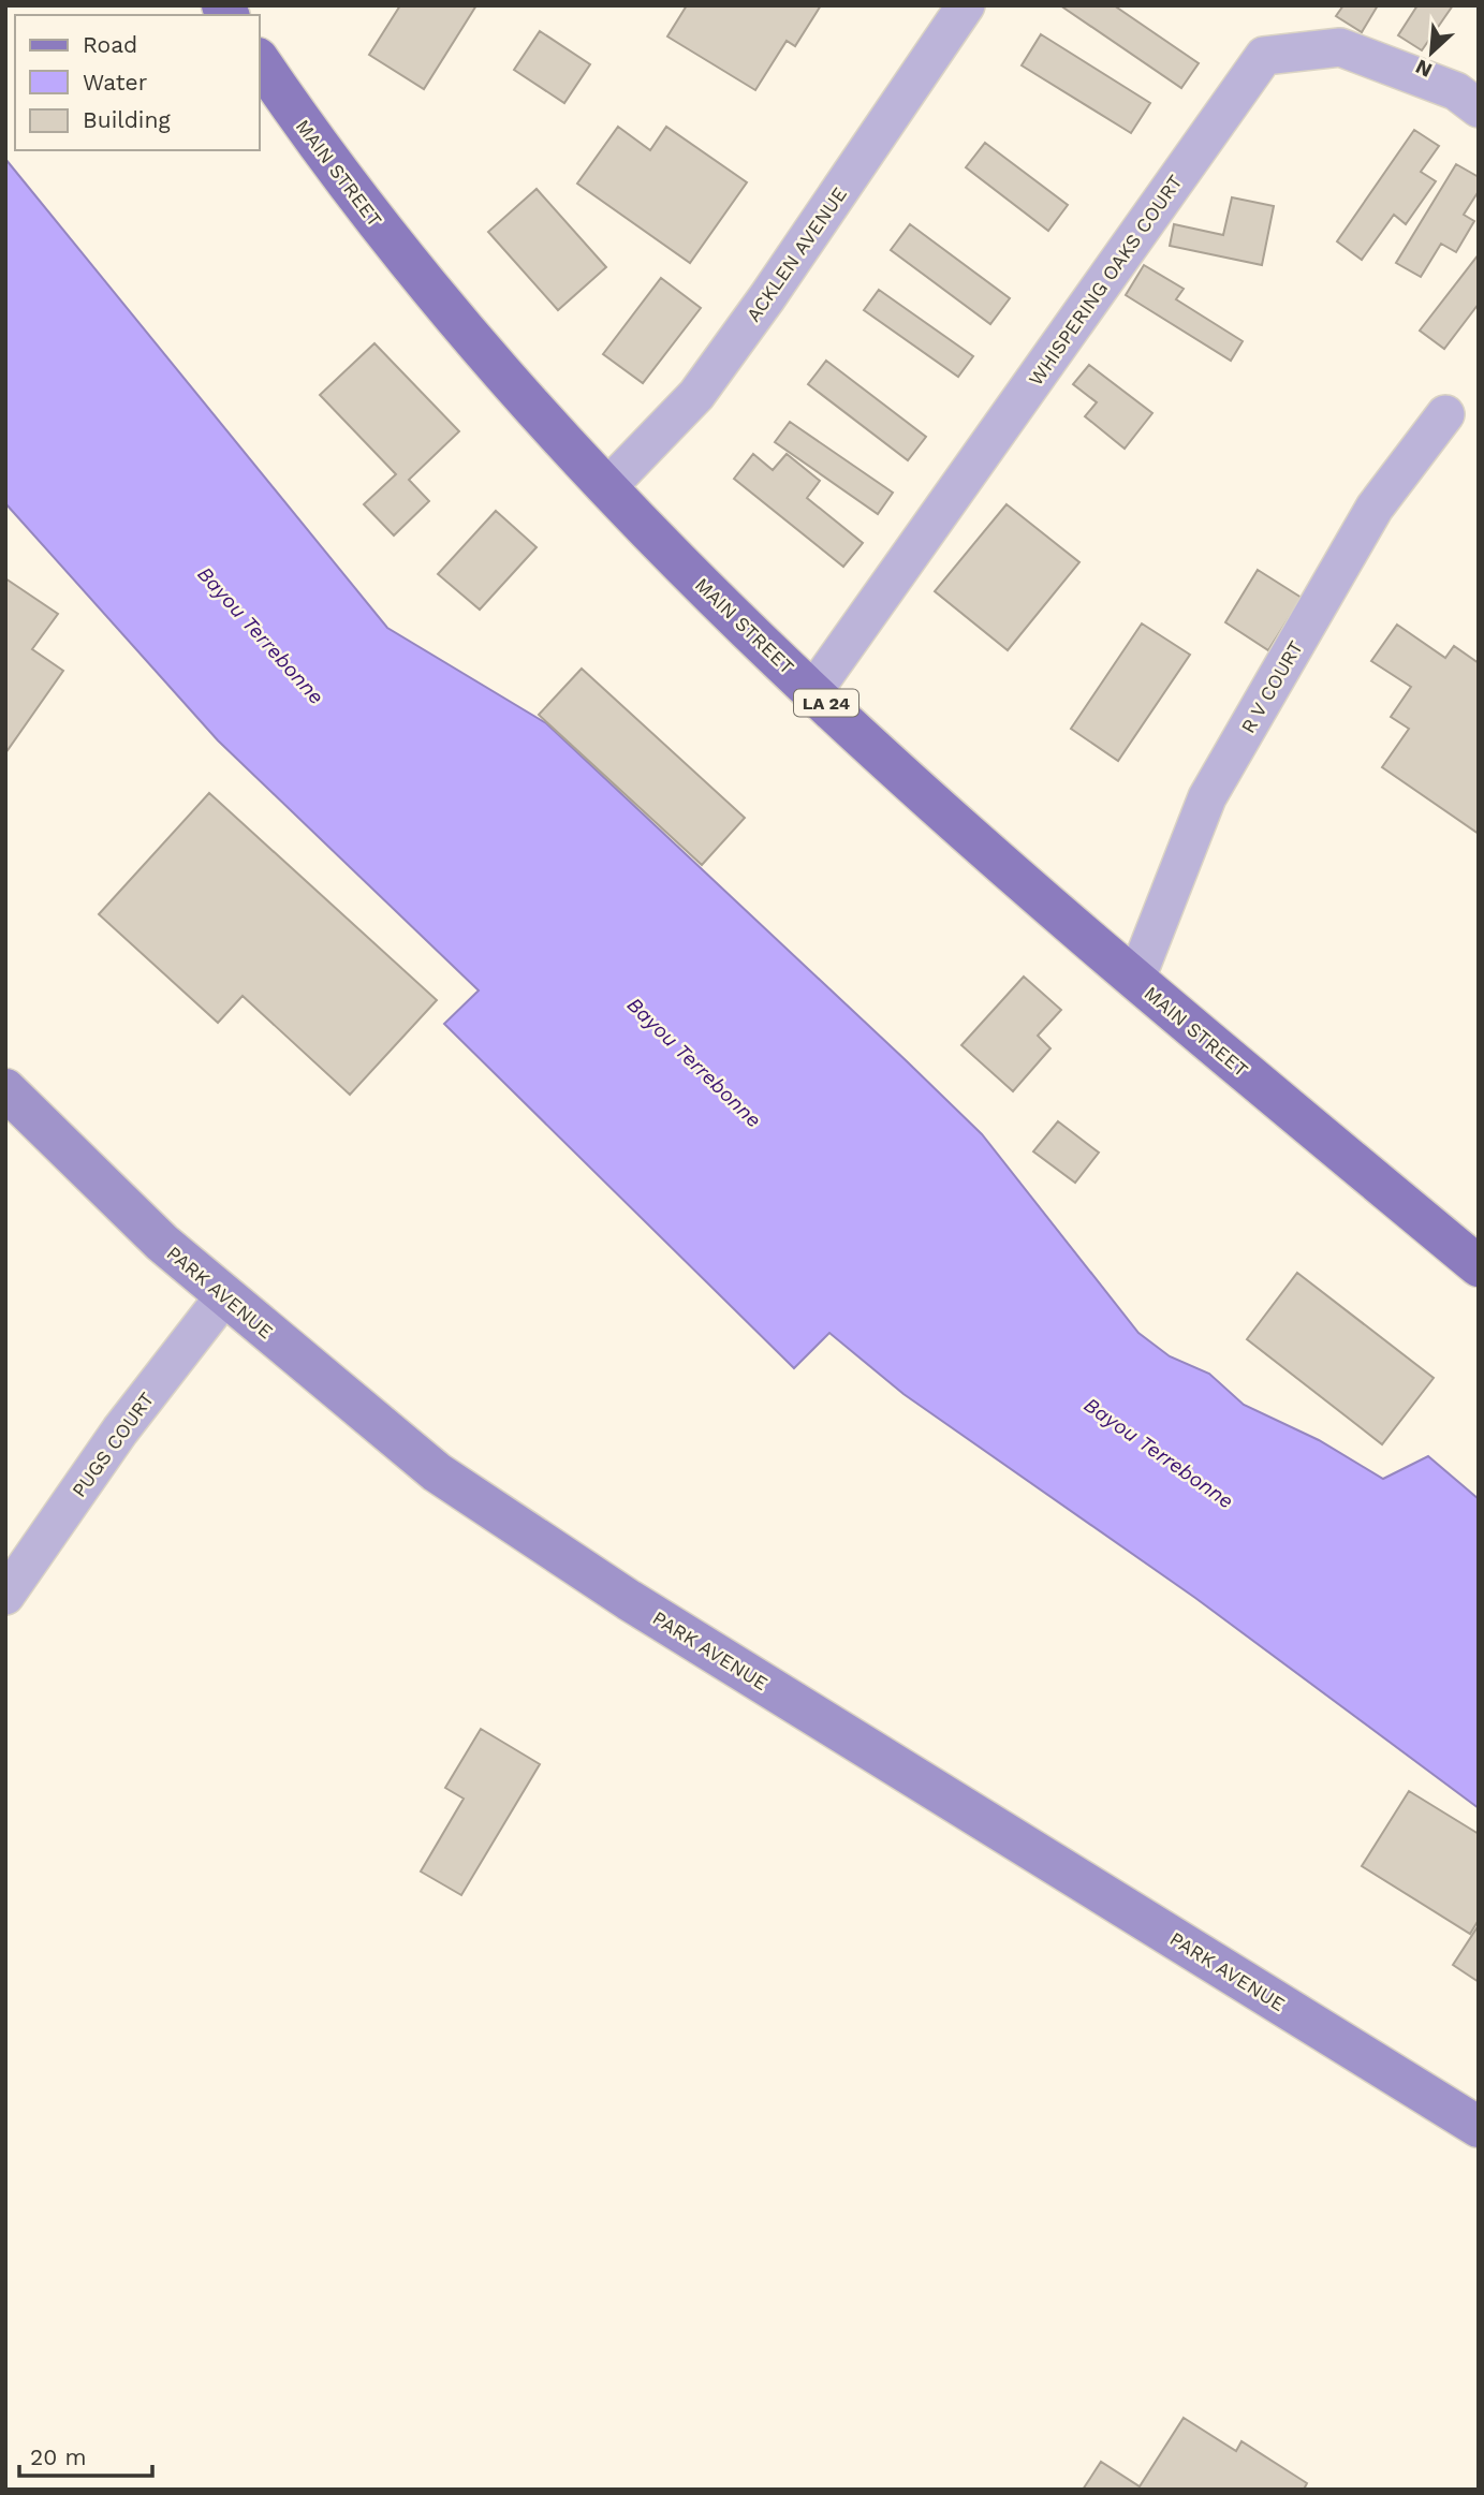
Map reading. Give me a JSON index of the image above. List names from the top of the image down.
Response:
{
  "streets": {
    "main road": ["MAIN STREET", "LA 24", "PARK AVENUE"],
    "street": [
      "ACKLEN AVENUE",
      "WHISPERING OAKS COURT",
      "R V COURT",
      "PUGS COURT"
    ]
  },
  "crossings": [
    ["MAIN STREET", "ACKLEN AVENUE"],
    ["MAIN STREET", "WHISPERING OAKS COURT"],
    ["MAIN STREET", "R V COURT"],
    ["PARK AVENUE", "PUGS COURT"]
  ],
  "water": ["Bayou Terrebonne"],
  "legend": ["Road", "Water", "Building"],
  "scale_bar": "20 m",
  "north": "bottom left"
}
